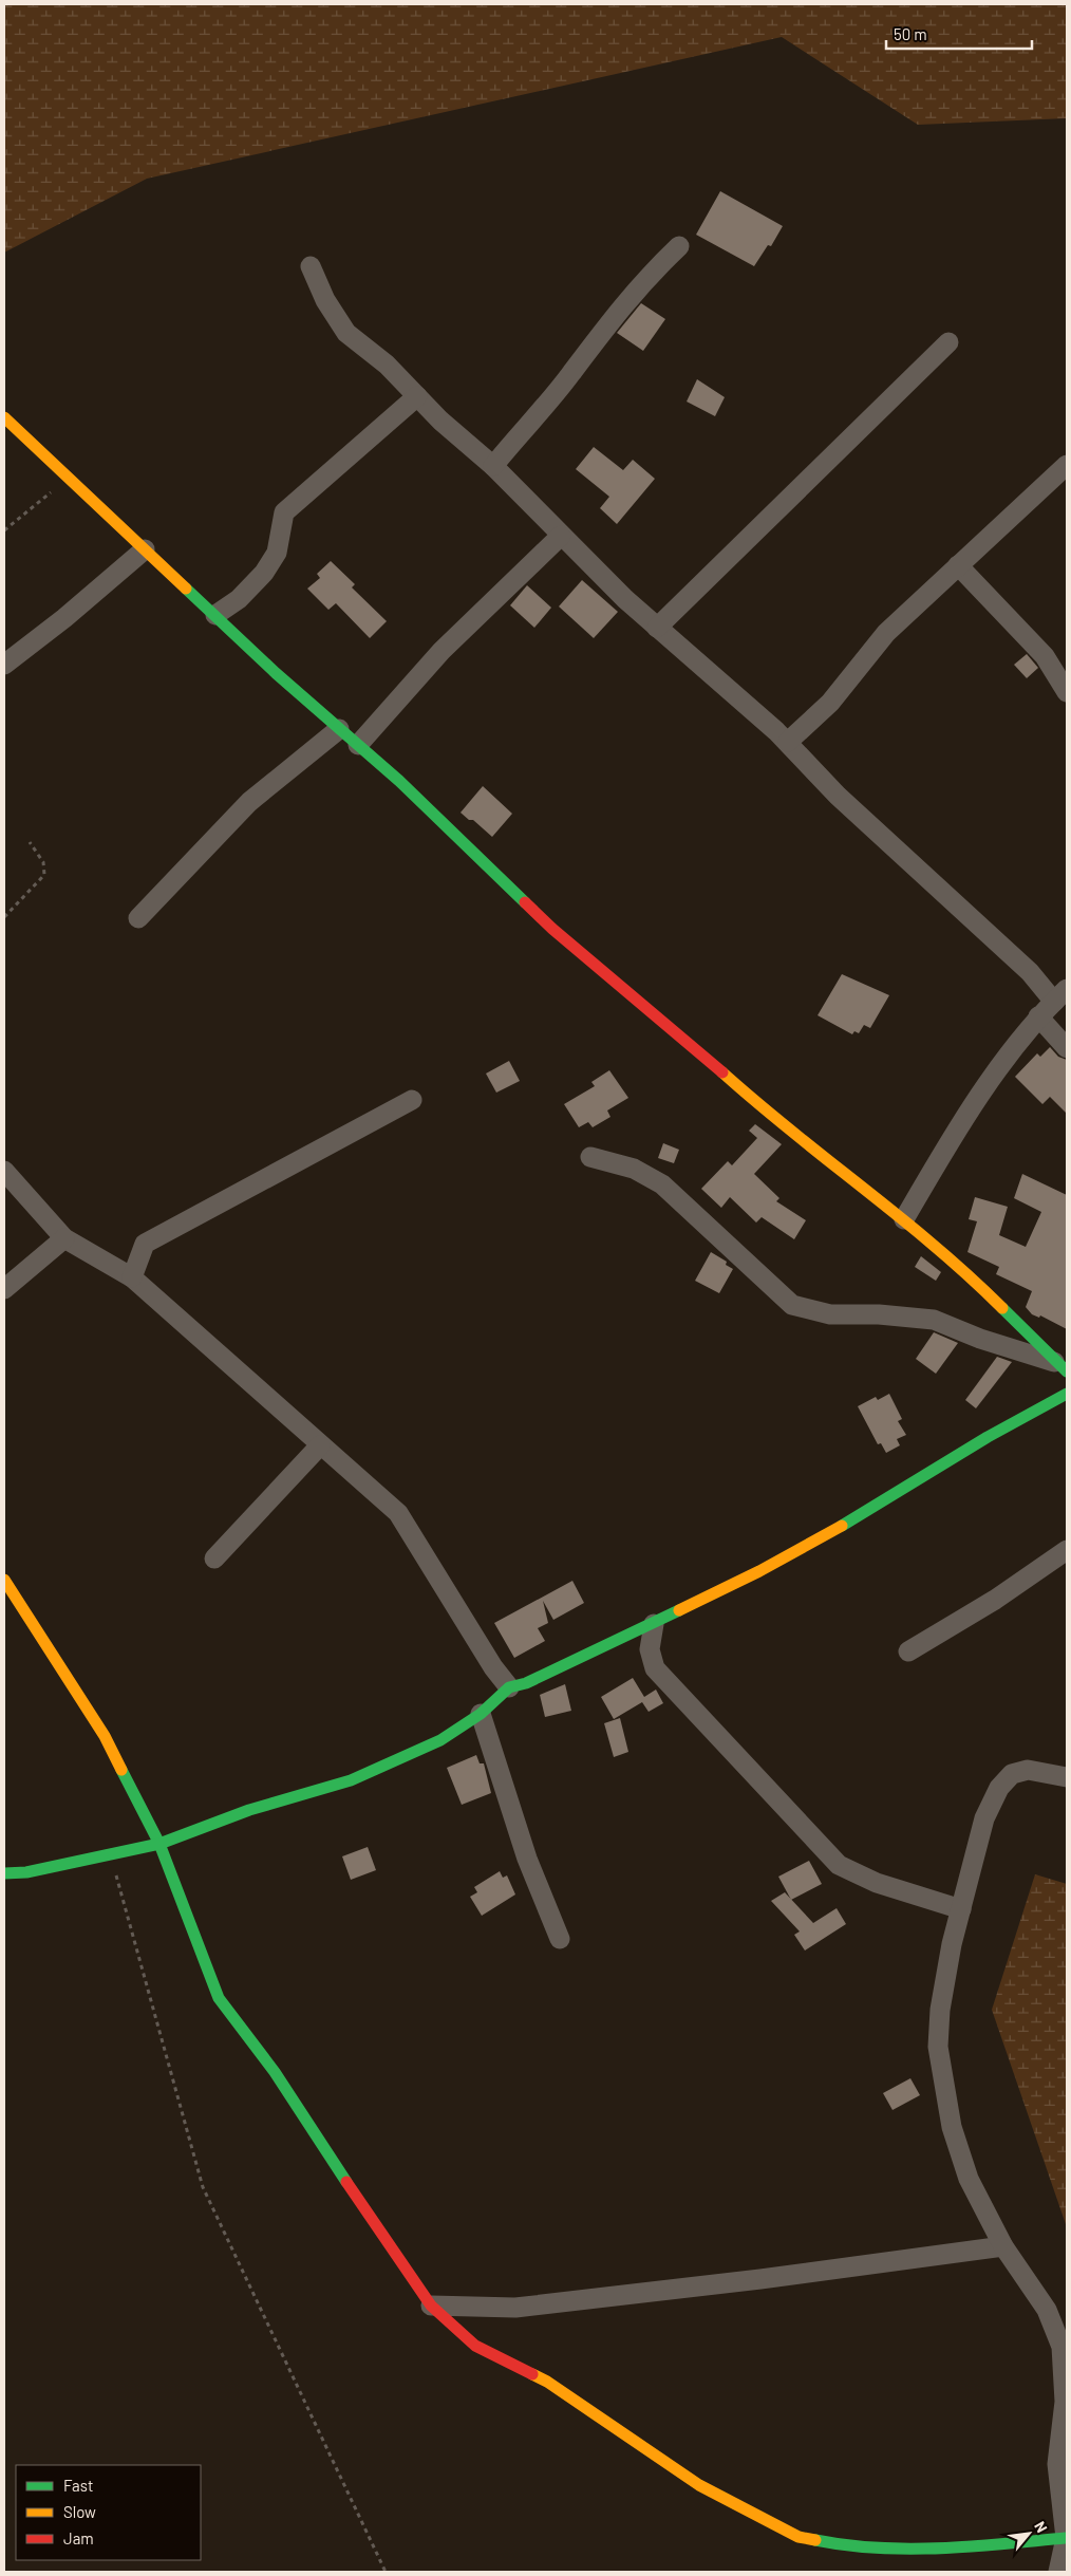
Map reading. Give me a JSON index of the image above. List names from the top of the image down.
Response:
{
  "legend": ["Fast", "Slow", "Jam"],
  "scale_bar": "50 m",
  "north": "top right"
}
